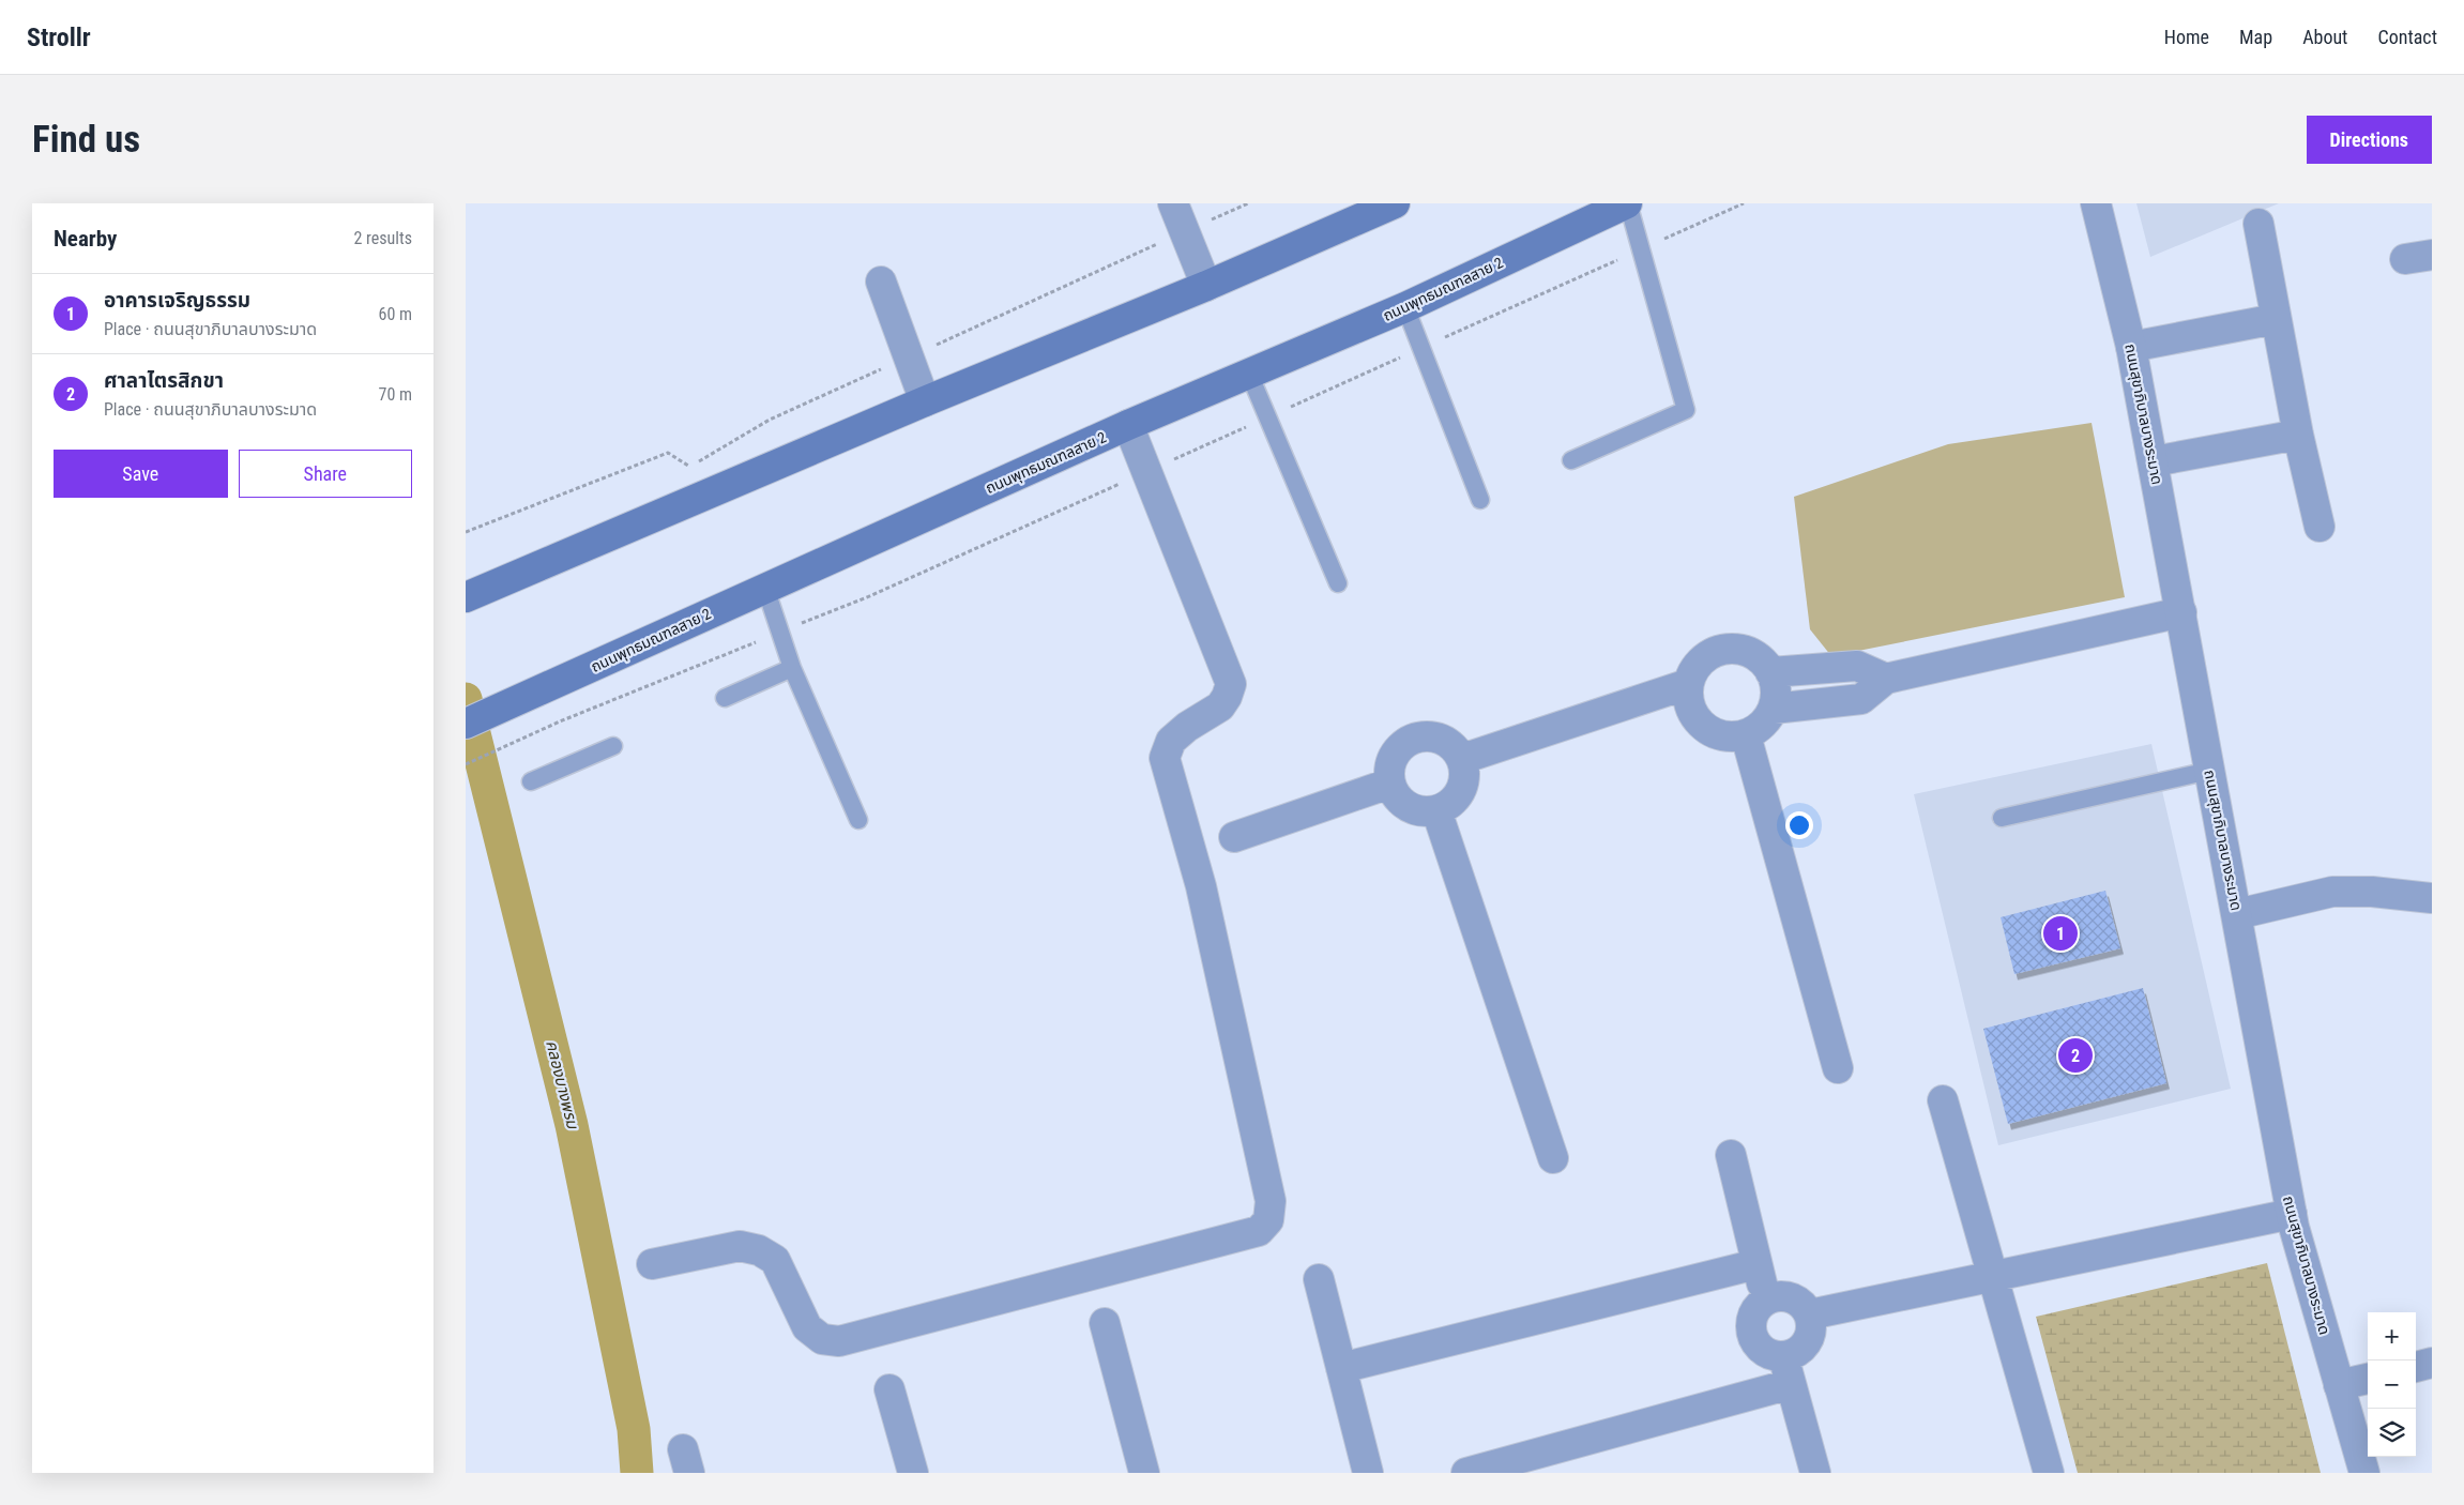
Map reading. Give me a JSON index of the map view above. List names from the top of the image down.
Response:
{
  "streets": {
    "main road": ["ถนนพุทธมณฑลสาย 2"],
    "street": ["ถนนสุขาภิบาลบางระมาด"]
  },
  "water": ["คลองบางพรม"],
  "page": {
    "header": "Strollr",
    "nav": [
      "Home",
      "Map",
      "About",
      "Contact"
    ],
    "buttons": [
      "Directions",
      ["Save", "Share"]
    ],
    "title": "Find us",
    "heading": ["Nearby", "2 results"],
    "list": [
      {
        "mark": "1",
        "name": "อาคารเจริญธรรม",
        "note": "Place · ถนนสุขาภิบาลบางระมาด",
        "value": "60 m"
      },
      {
        "mark": "2",
        "name": "ศาลาไตรสิกขา",
        "note": "Place · ถนนสุขาภิบาลบางระมาด",
        "value": "70 m"
      }
    ],
    "pins": ["1", "2"],
    "map_buttons": ["+", "−"]
  }
}
